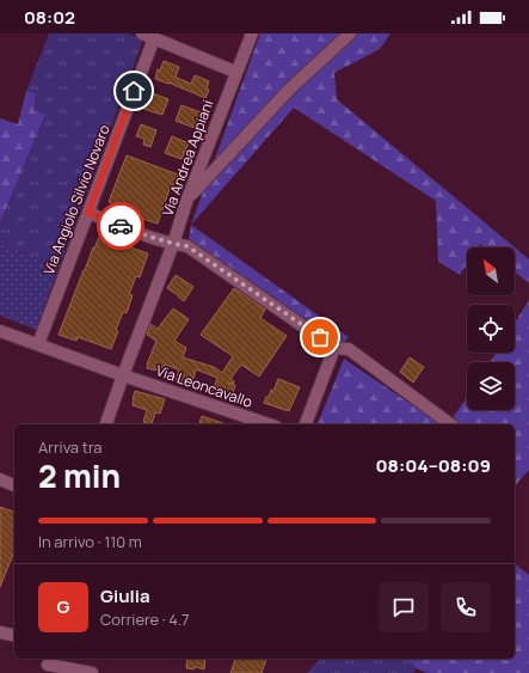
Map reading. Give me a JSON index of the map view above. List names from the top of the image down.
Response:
{
  "streets": {
    "street": ["Via Andrea Appiani", "Via Angiolo Silvio Novaro", "Via Leoncavallo"]
  },
  "crossings": [
    ["Via Andrea Appiani", "Via Leoncavallo"],
    ["Via Angiolo Silvio Novaro", "Via Leoncavallo"]
  ],
  "north": "top left",
  "page": {
    "status": "08:02",
    "heading": ["2 min", "Arriva tra", "08:04–08:09"],
    "panel": ["Giulia", "Corriere · 4.7"],
    "bar": "In arrivo · 110 m",
    "round": "G"
  }
}
